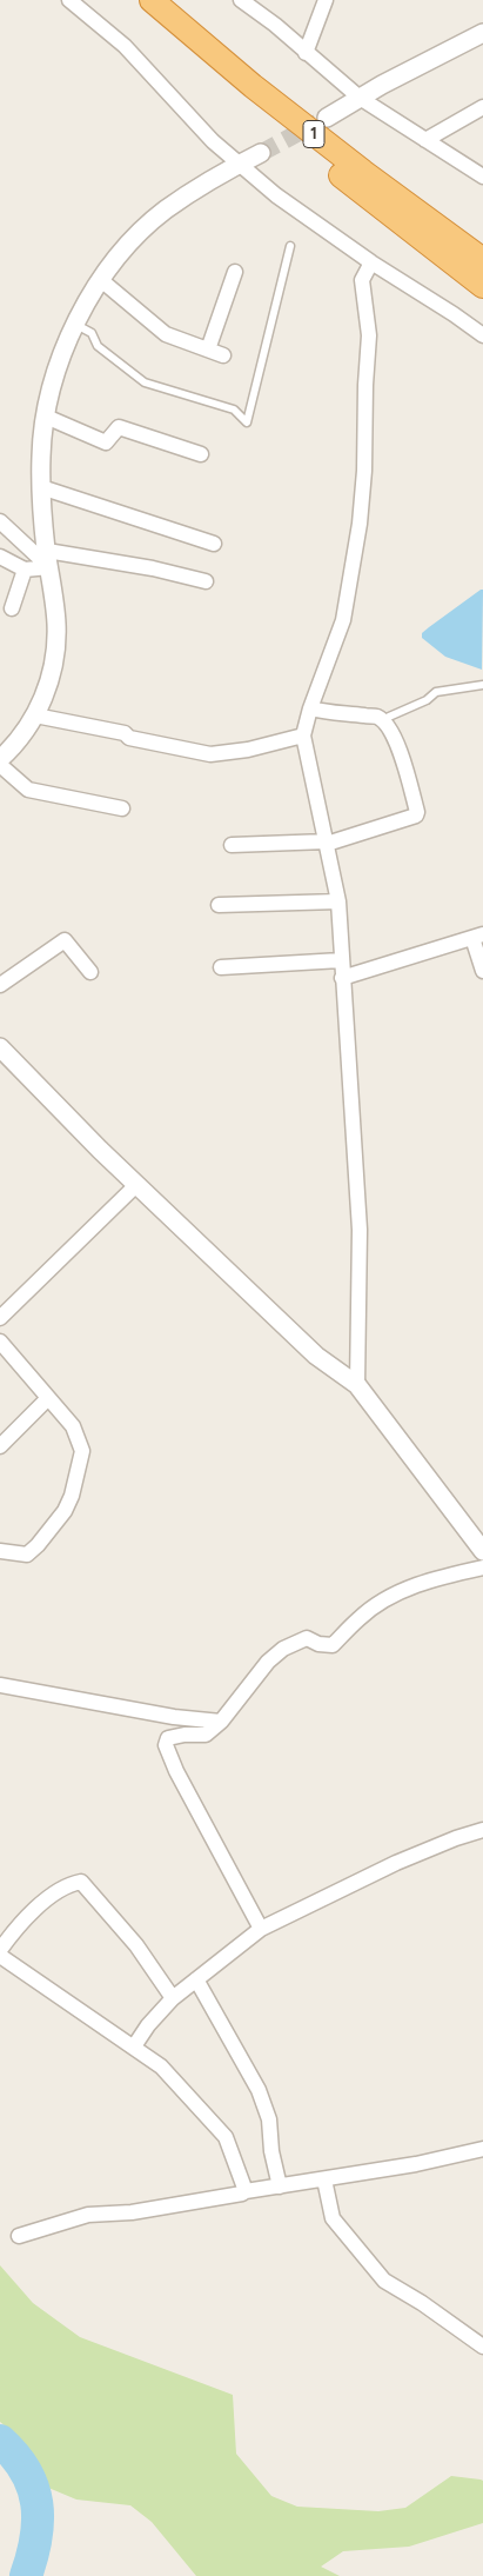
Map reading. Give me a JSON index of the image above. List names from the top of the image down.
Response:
{
  "streets": {
    "highway": ["1"]
  }
}
